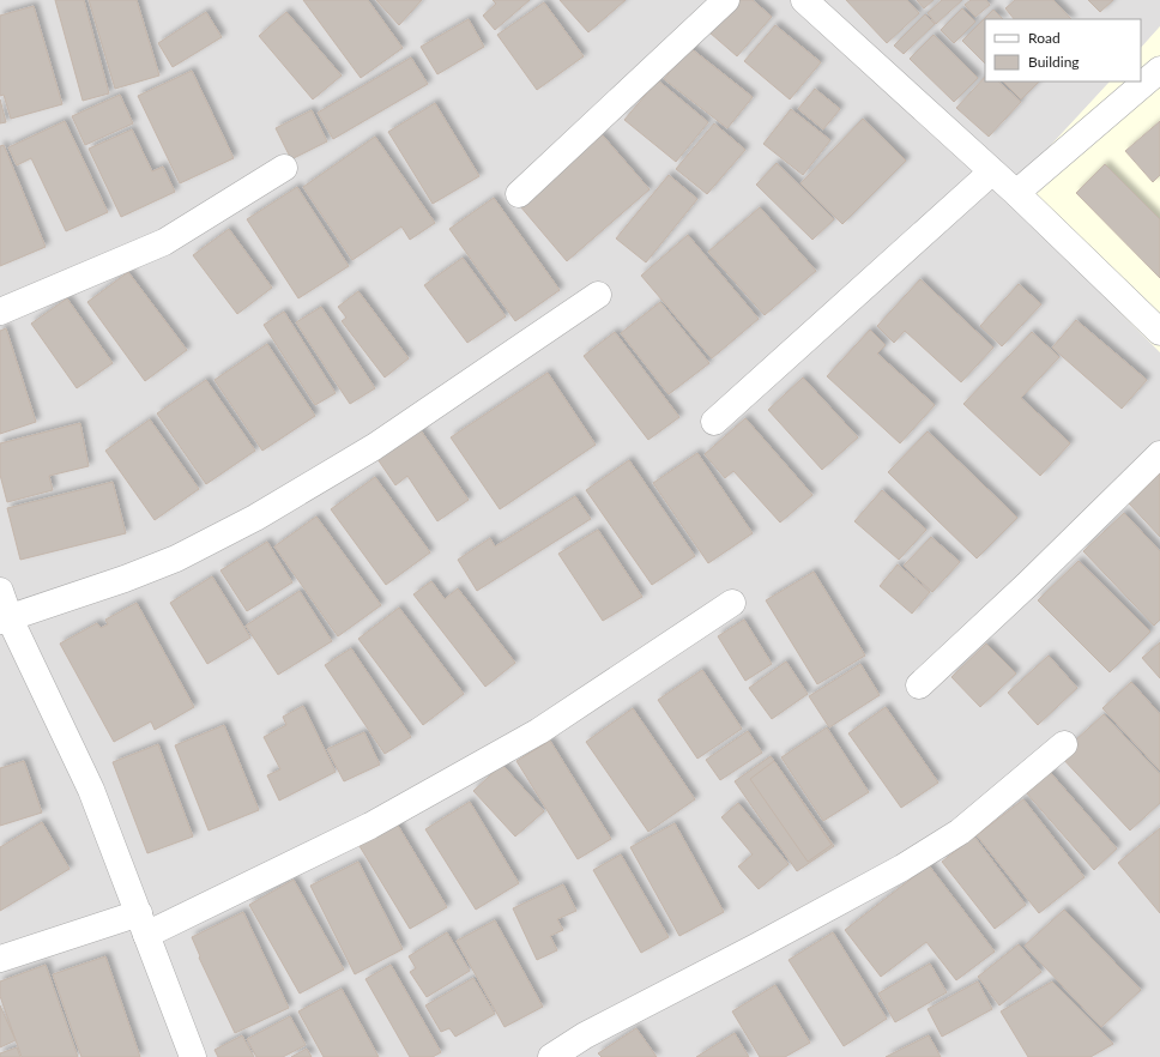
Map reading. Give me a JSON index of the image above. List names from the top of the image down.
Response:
{
  "legend": ["Road", "Building"]
}
